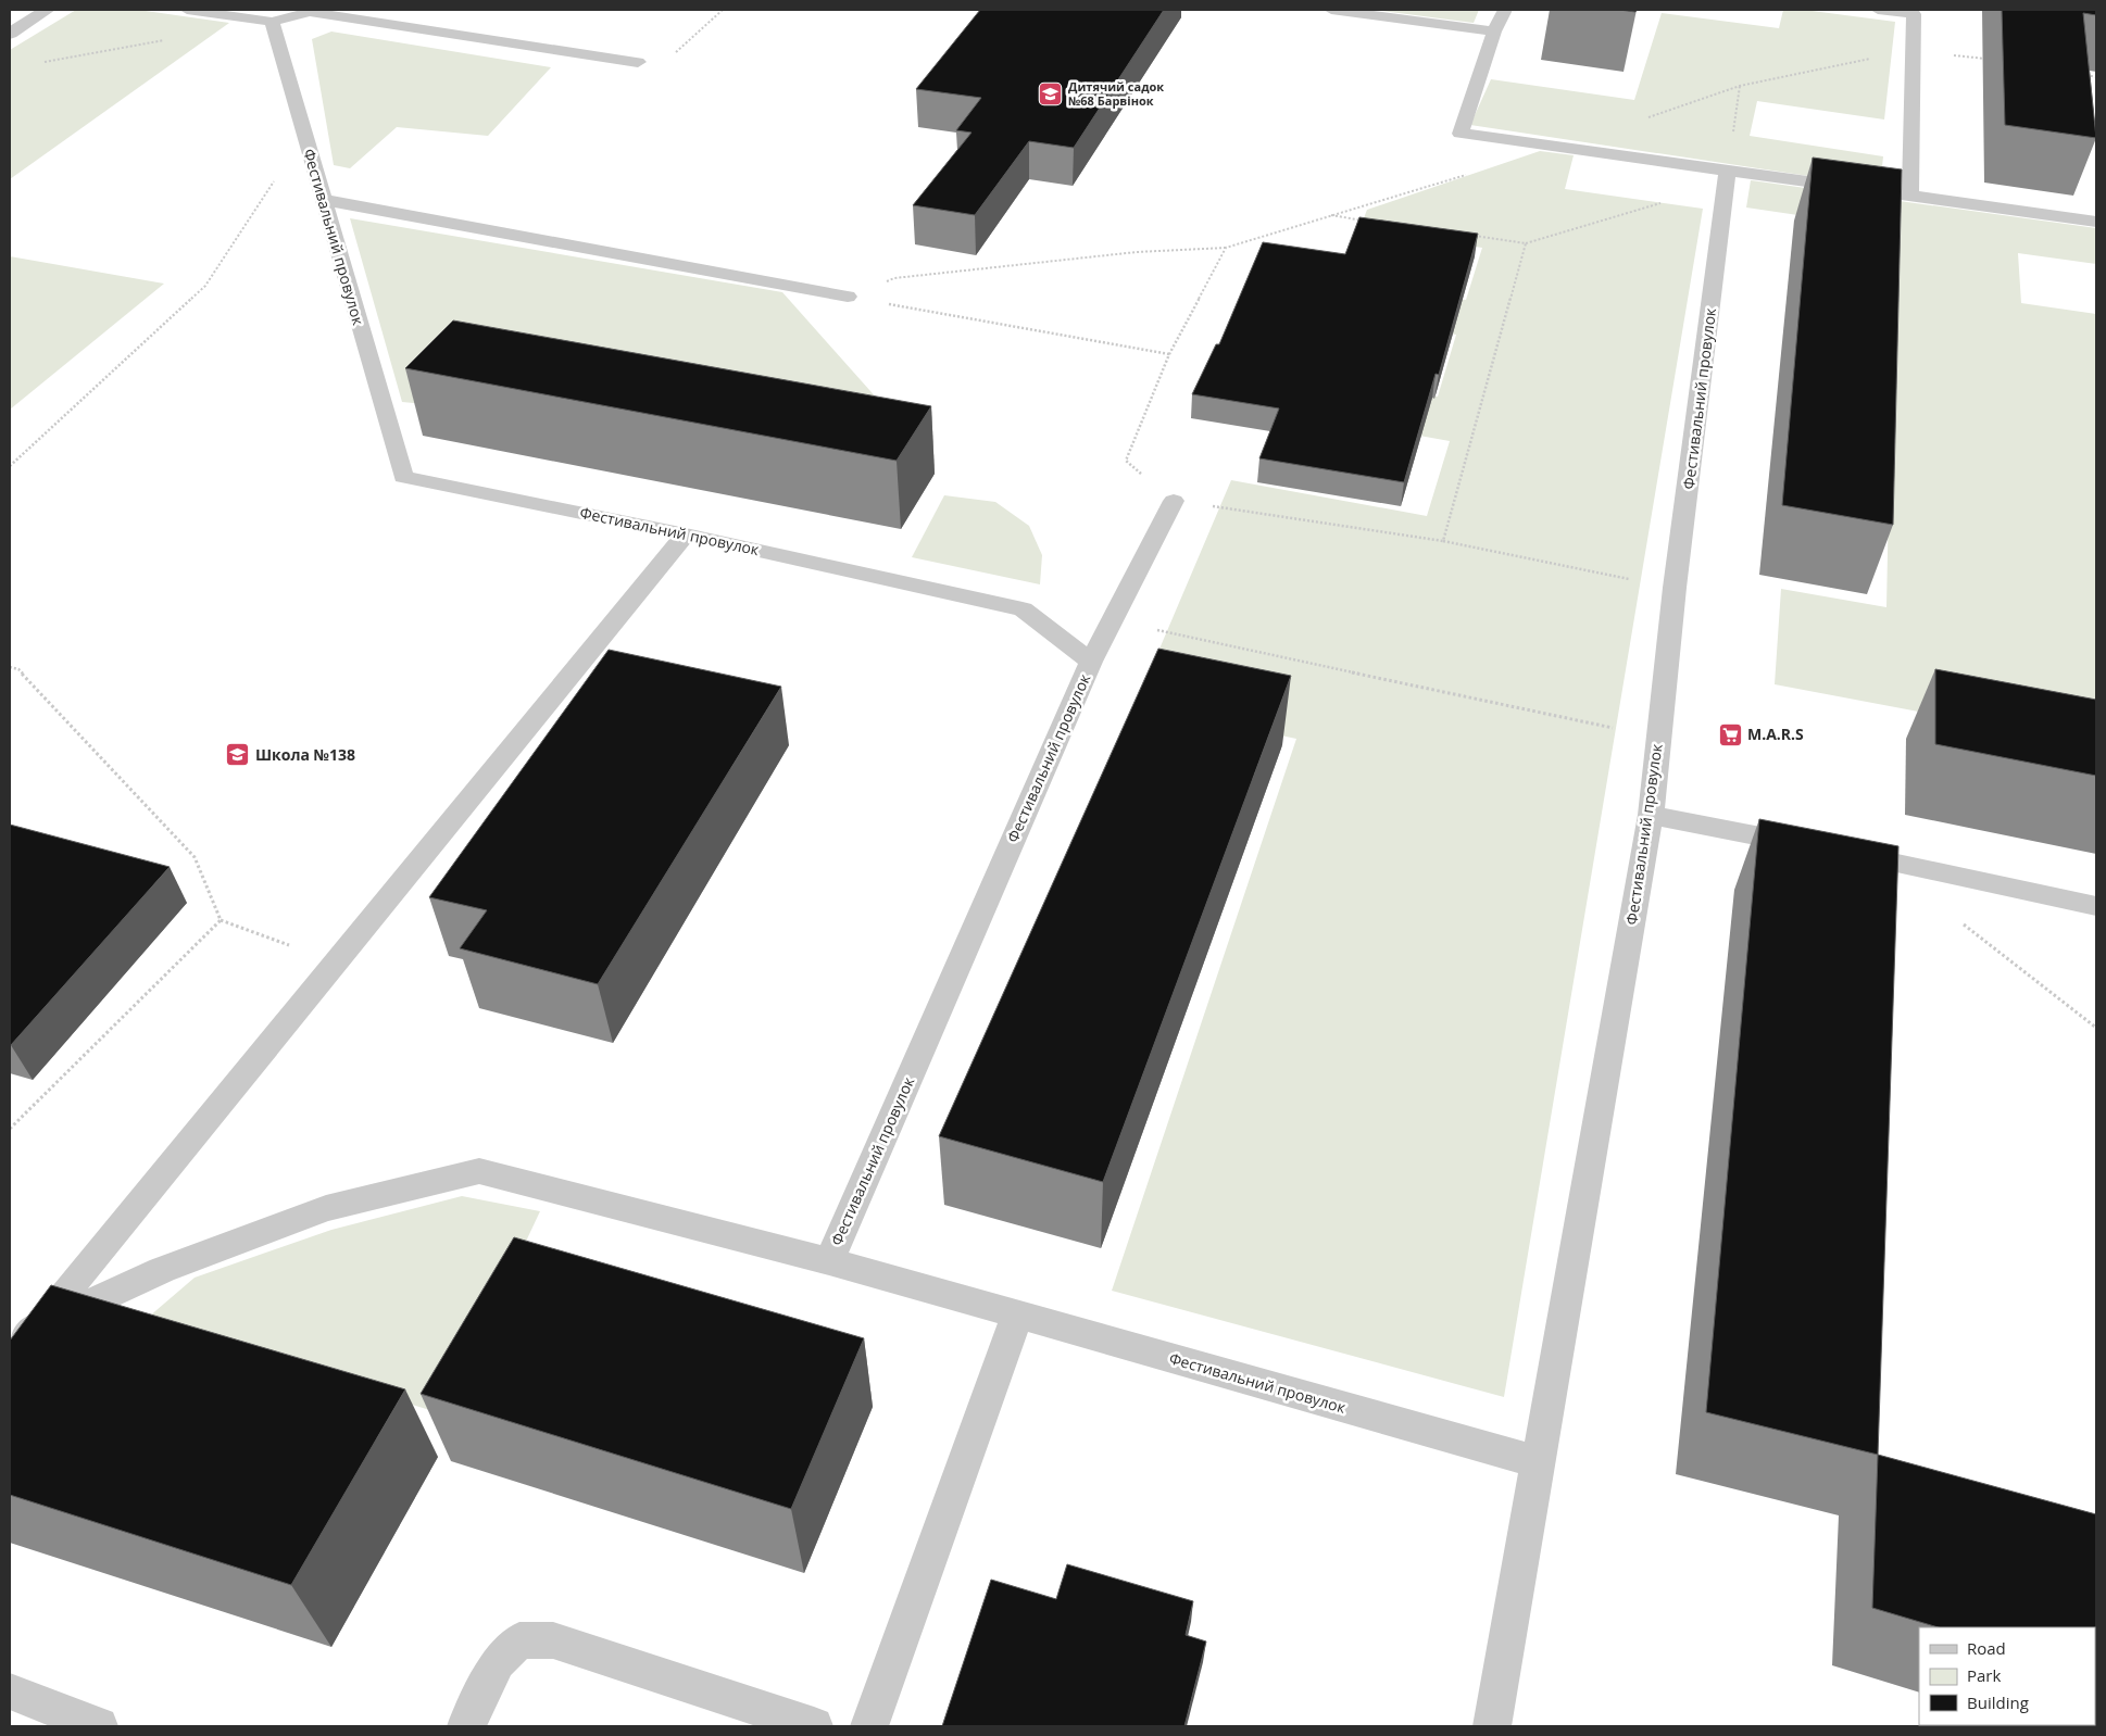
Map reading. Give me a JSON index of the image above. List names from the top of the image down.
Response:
{
  "streets": {
    "lane": ["Фестивальний провулок"]
  },
  "places": {
    "school or university": ["Дитячий садок №68 Барвінок", "Школа №138"],
    "supermarket": ["M.A.R.S"]
  },
  "legend": ["Road", "Park", "Building"]
}
